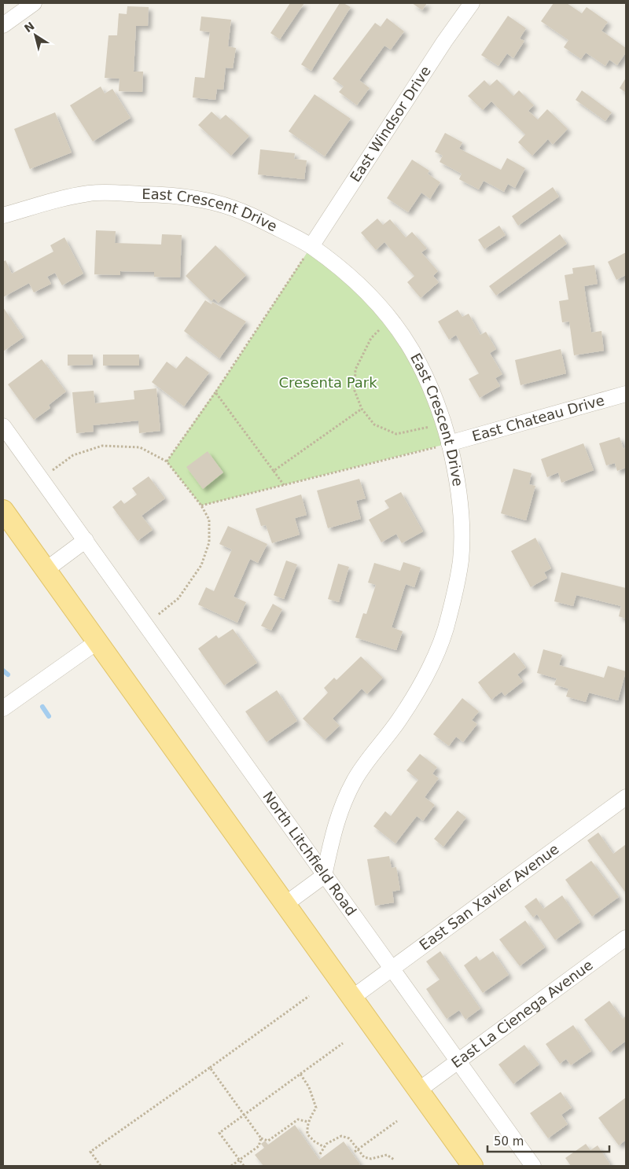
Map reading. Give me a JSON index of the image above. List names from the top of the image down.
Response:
{
  "streets": {
    "street": [
      "East Windsor Drive",
      "East Crescent Drive",
      "East Chateau Drive",
      "North Litchfield Road",
      "East San Xavier Avenue",
      "East La Cienega Avenue"
    ]
  },
  "crossings": [
    ["East Windsor Drive", "East Crescent Drive"],
    ["East Crescent Drive", "East Chateau Drive"],
    ["East Crescent Drive", "North Litchfield Road"],
    ["North Litchfield Road", "East San Xavier Avenue"],
    ["North Litchfield Road", "East La Cienega Avenue"]
  ],
  "parks": ["Cresenta Park"],
  "scale_bar": "50 m",
  "north": "top left"
}
